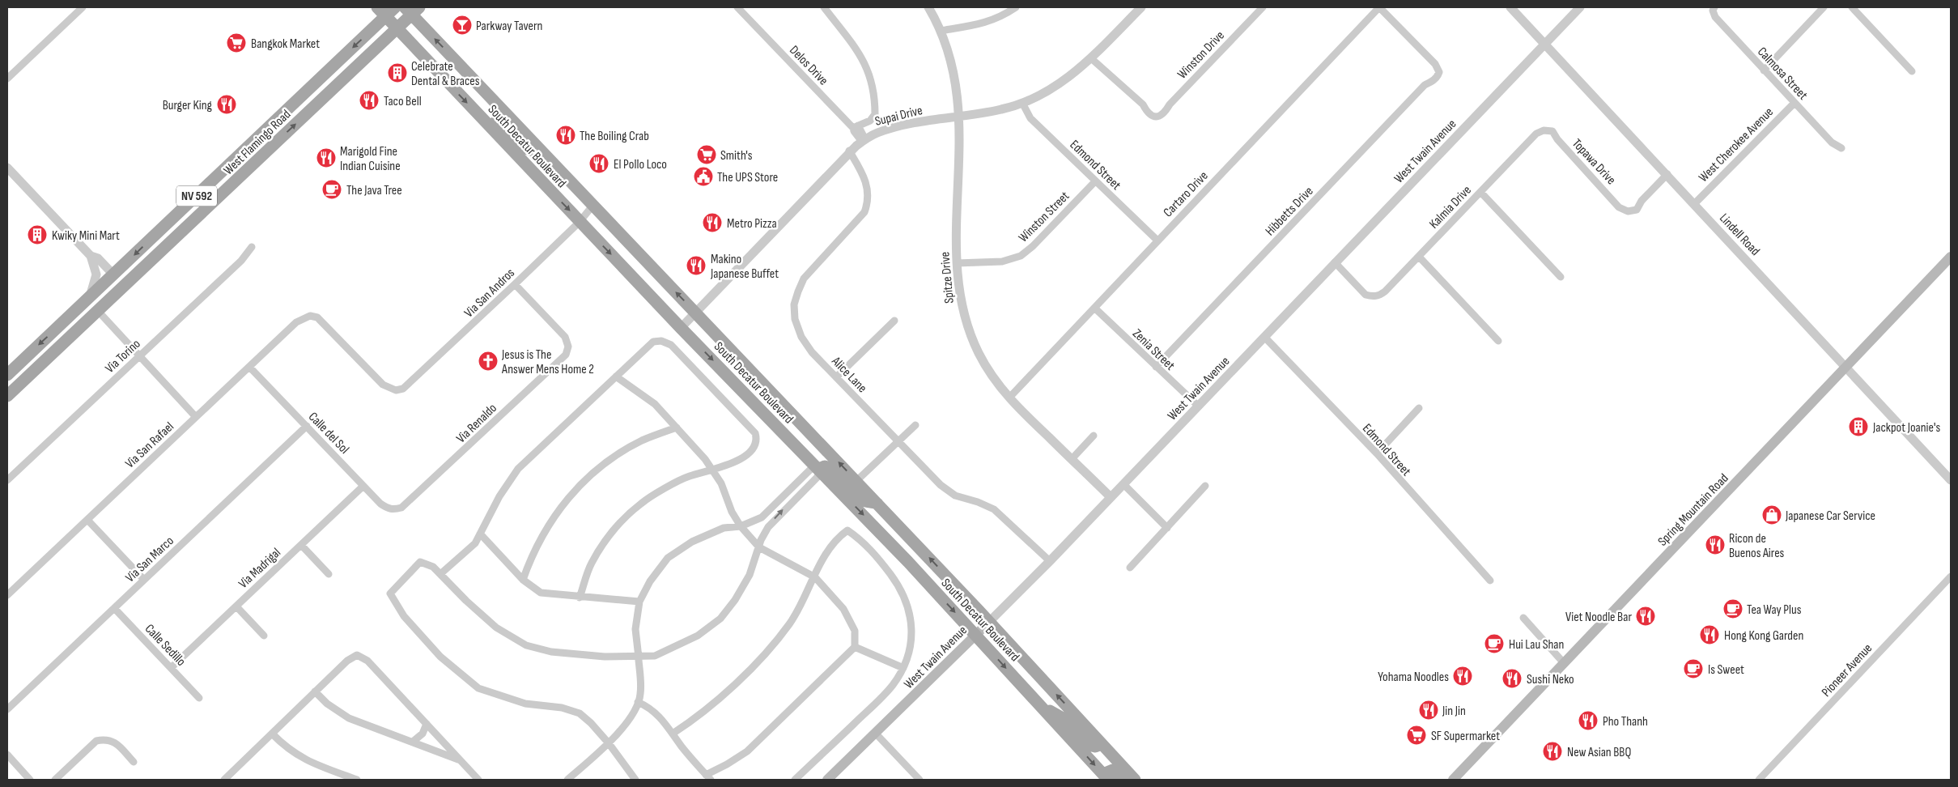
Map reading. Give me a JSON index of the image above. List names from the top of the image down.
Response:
{
  "streets": {
    "main road": [
      "West Flamingo Road",
      "South Decatur Boulevard",
      "West Twain Avenue",
      "NV 592",
      "Spring Mountain Road"
    ],
    "street": [
      "Winston Drive",
      "Delos Drive",
      "Calmosa Street",
      "Supai Drive",
      "West Cherokee Avenue",
      "Topawa Drive",
      "Edmond Street",
      "Cartaro Drive",
      "Kalmia Drive",
      "Hibbetts Drive",
      "Winston Street",
      "Lindell Road",
      "Spitze Drive",
      "Via San Andros",
      "Zenia Street",
      "Via Torino",
      "Alice Lane",
      "Via Renaldo",
      "Calle del Sol",
      "Via San Rafael",
      "Via San Marco",
      "Via Madrigal",
      "Calle Sedillo",
      "Pioneer Avenue"
    ]
  },
  "crossings": [
    ["Winston Drive", "Supai Drive"],
    ["Delos Drive", "Supai Drive"],
    ["Calmosa Street", "West Cherokee Avenue"],
    ["Supai Drive", "South Decatur Boulevard"],
    ["Supai Drive", "Edmond Street"],
    ["Supai Drive", "Spitze Drive"],
    ["Supai Drive", "Alice Lane"],
    ["West Flamingo Road", "South Decatur Boulevard"],
    ["West Cherokee Avenue", "Lindell Road"],
    ["South Decatur Boulevard", "West Twain Avenue"],
    ["South Decatur Boulevard", "Via San Andros"],
    ["West Twain Avenue", "Edmond Street"],
    ["West Twain Avenue", "Kalmia Drive"],
    ["West Twain Avenue", "Lindell Road"],
    ["West Twain Avenue", "Spitze Drive"],
    ["West Twain Avenue", "Zenia Street"],
    ["West Twain Avenue", "Alice Lane"],
    ["Topawa Drive", "Kalmia Drive"],
    ["Topawa Drive", "Lindell Road"],
    ["Edmond Street", "Cartaro Drive"],
    ["Edmond Street", "Winston Street"],
    ["Cartaro Drive", "Hibbetts Drive"],
    ["Cartaro Drive", "Spitze Drive"],
    ["Cartaro Drive", "Zenia Street"],
    ["Hibbetts Drive", "Zenia Street"],
    ["Winston Street", "Spitze Drive"],
    ["Lindell Road", "Spring Mountain Road"],
    ["Via San Andros", "Via Renaldo"],
    ["Via San Andros", "Via San Rafael"],
    ["Via Renaldo", "Calle del Sol"],
    ["Calle del Sol", "Via San Rafael"],
    ["Calle del Sol", "Via San Marco"],
    ["Calle del Sol", "Via Madrigal"],
    ["Via San Marco", "Calle Sedillo"],
    ["Via Madrigal", "Calle Sedillo"]
  ],
  "places": {
    "bar": ["Parkway Tavern"],
    "supermarket": ["Bangkok Market", "Smith's", "SF Supermarket"],
    "building": ["Celebrate Dental & Braces", "Kwiky Mini Mart", "Jackpot Joanie's"],
    "restaurant": [
      "Taco Bell",
      "Burger King",
      "The Boiling Crab",
      "Marigold Fine Indian Cuisine",
      "El Pollo Loco",
      "Metro Pizza",
      "Makino Japanese Buffet",
      "Ricon de Buenos Aires",
      "Viet Noodle Bar",
      "Hong Kong Garden",
      "Yohama Noodles",
      "Sushi Neko",
      "Jin Jin",
      "Pho Thanh",
      "New Asian BBQ"
    ],
    "public building": ["The UPS Store"],
    "cafe": [
      "The Java Tree",
      "Tea Way Plus",
      "Hui Lau Shan",
      "Is Sweet"
    ],
    "church": ["Jesus is The Answer Mens Home 2"],
    "shop": ["Japanese Car Service"]
  }
}
